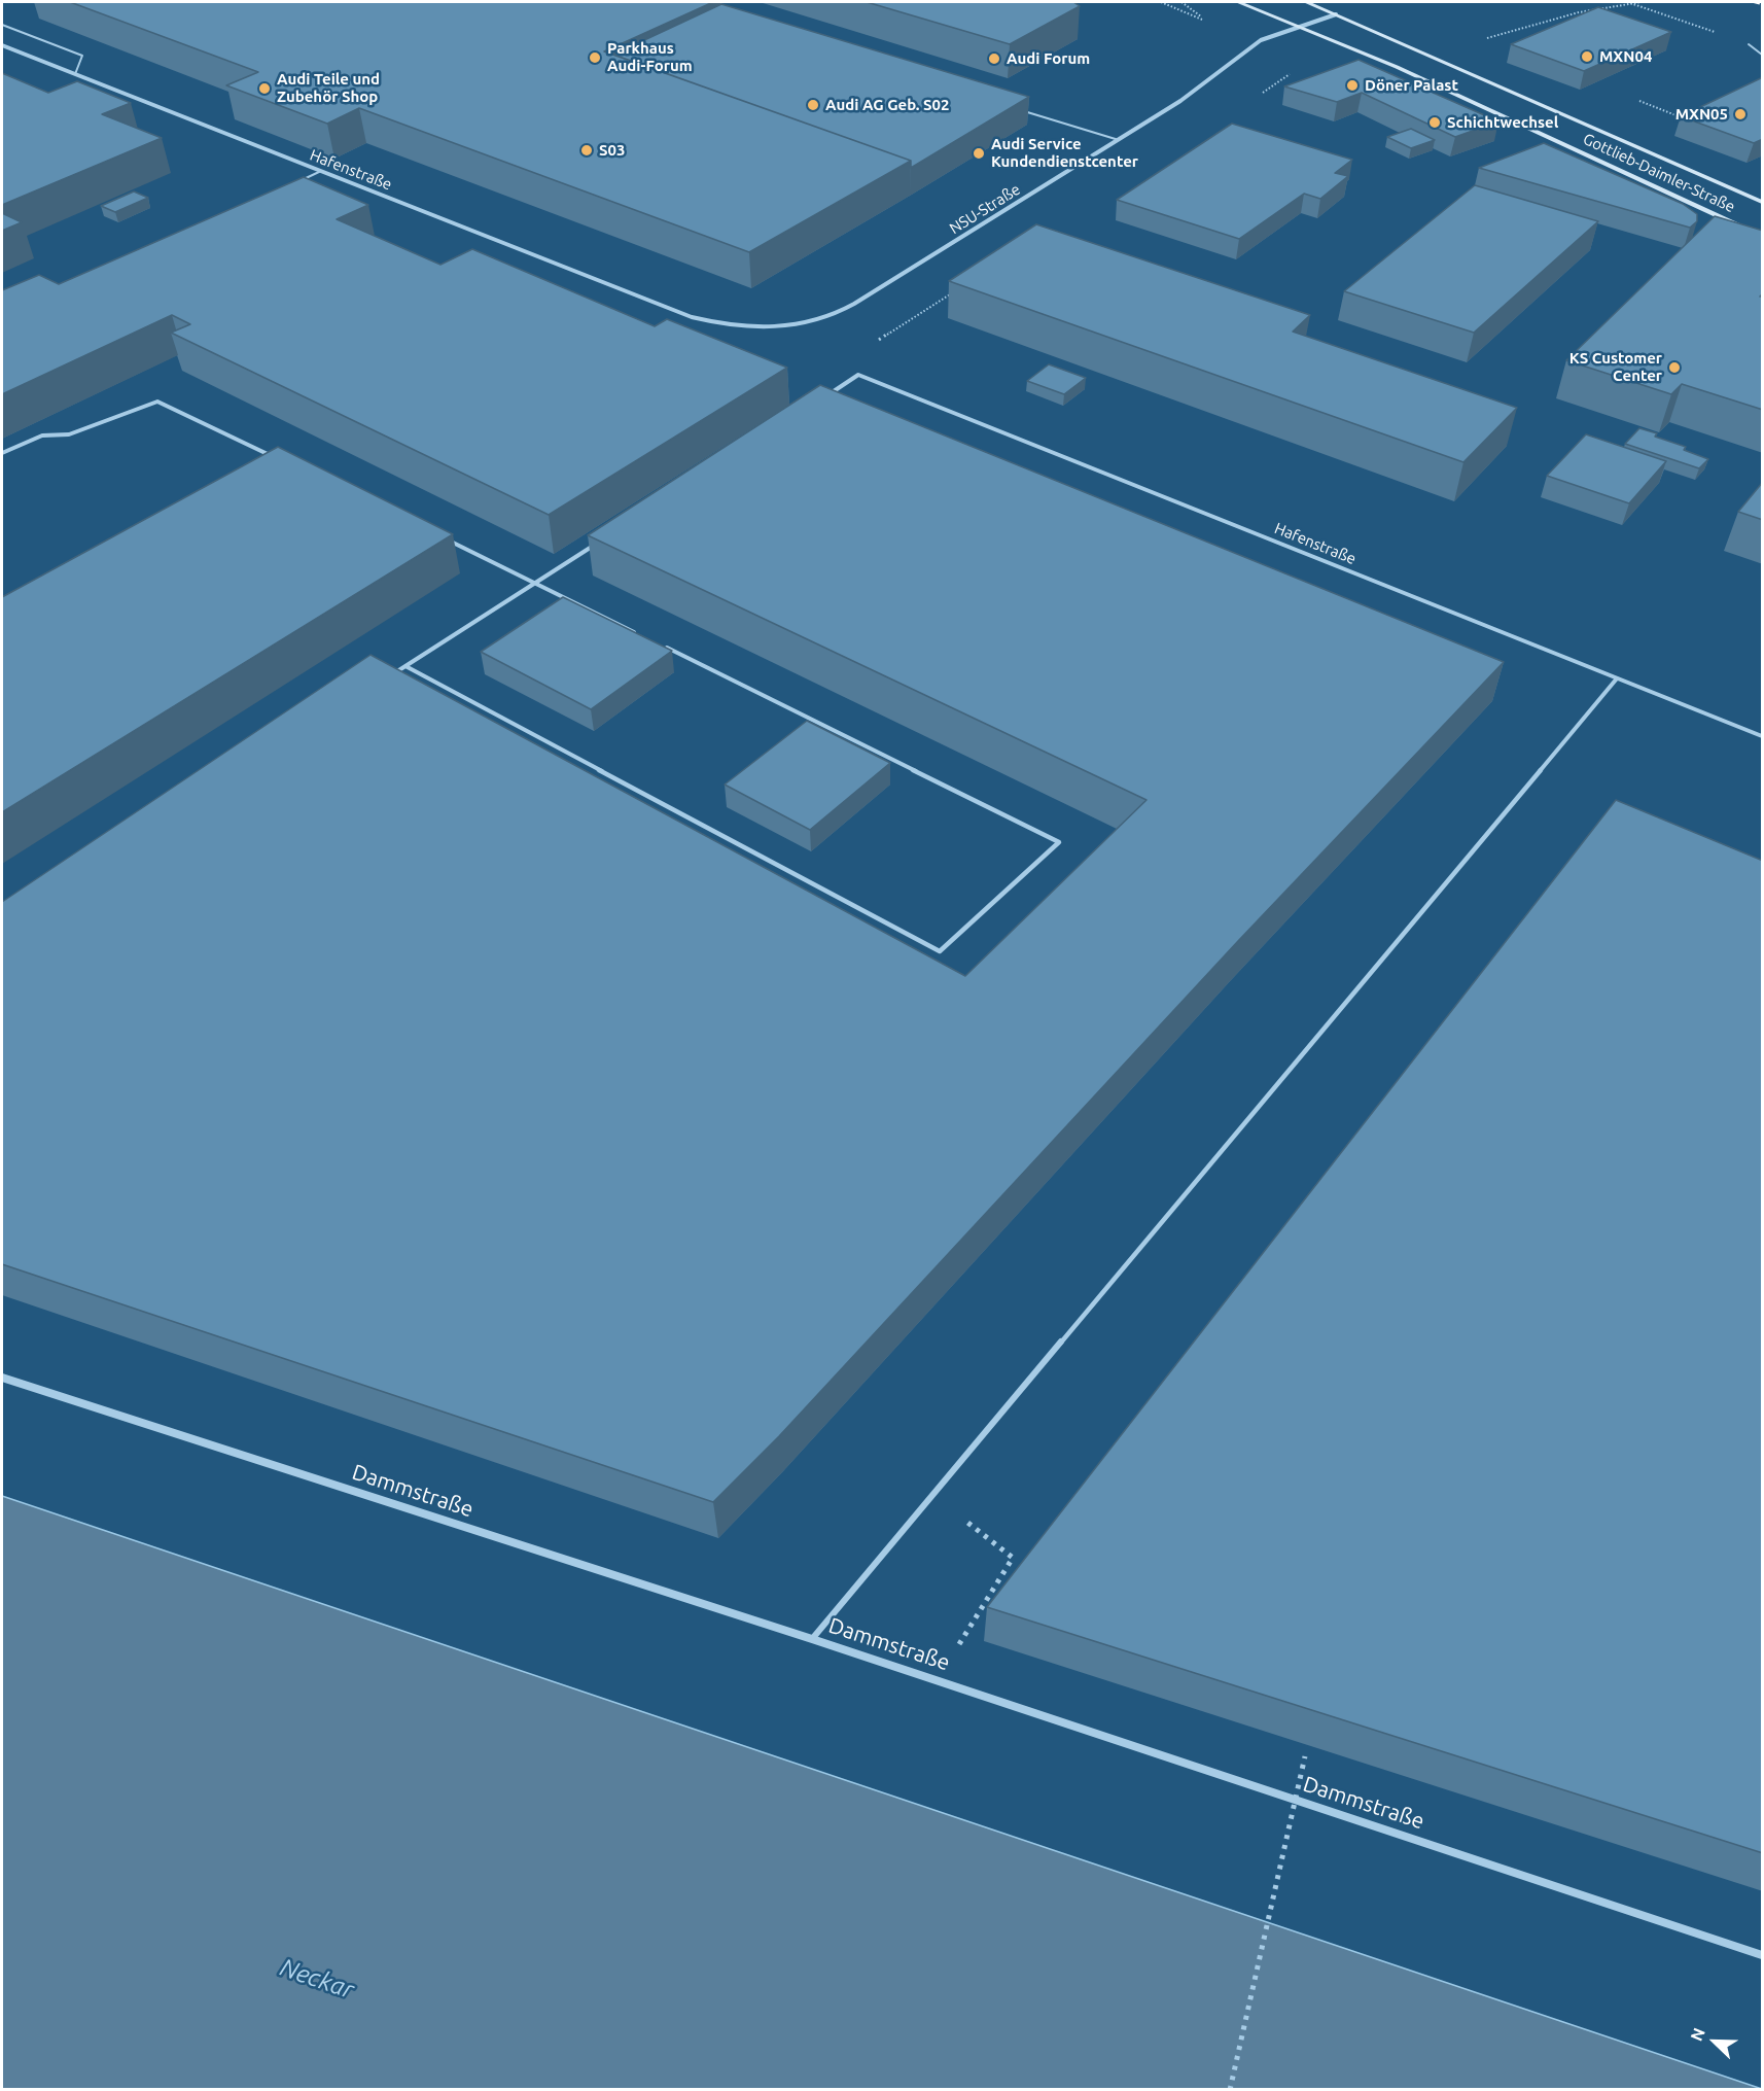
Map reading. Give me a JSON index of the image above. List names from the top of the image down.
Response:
{
  "streets": {
    "main road": ["Gottlieb-Daimler-Straße"],
    "street": ["Hafenstraße", "NSU-Straße", "Dammstraße"]
  },
  "crossings": [
    ["Hafenstraße", "NSU-Straße"],
    ["Gottlieb-Daimler-Straße", "NSU-Straße"]
  ],
  "water": ["Neckar"],
  "places": [
    "MXN04",
    "Parkhaus Audi-Forum",
    "Audi Forum",
    "Döner Palast",
    "Audi Teile und Zubehör Shop",
    "Audi AG Geb. S02",
    "MXN05",
    "Schichtwechsel",
    "S03",
    "Audi Service Kundendienstcenter",
    "KS Customer Center"
  ],
  "north": "top left"
}
